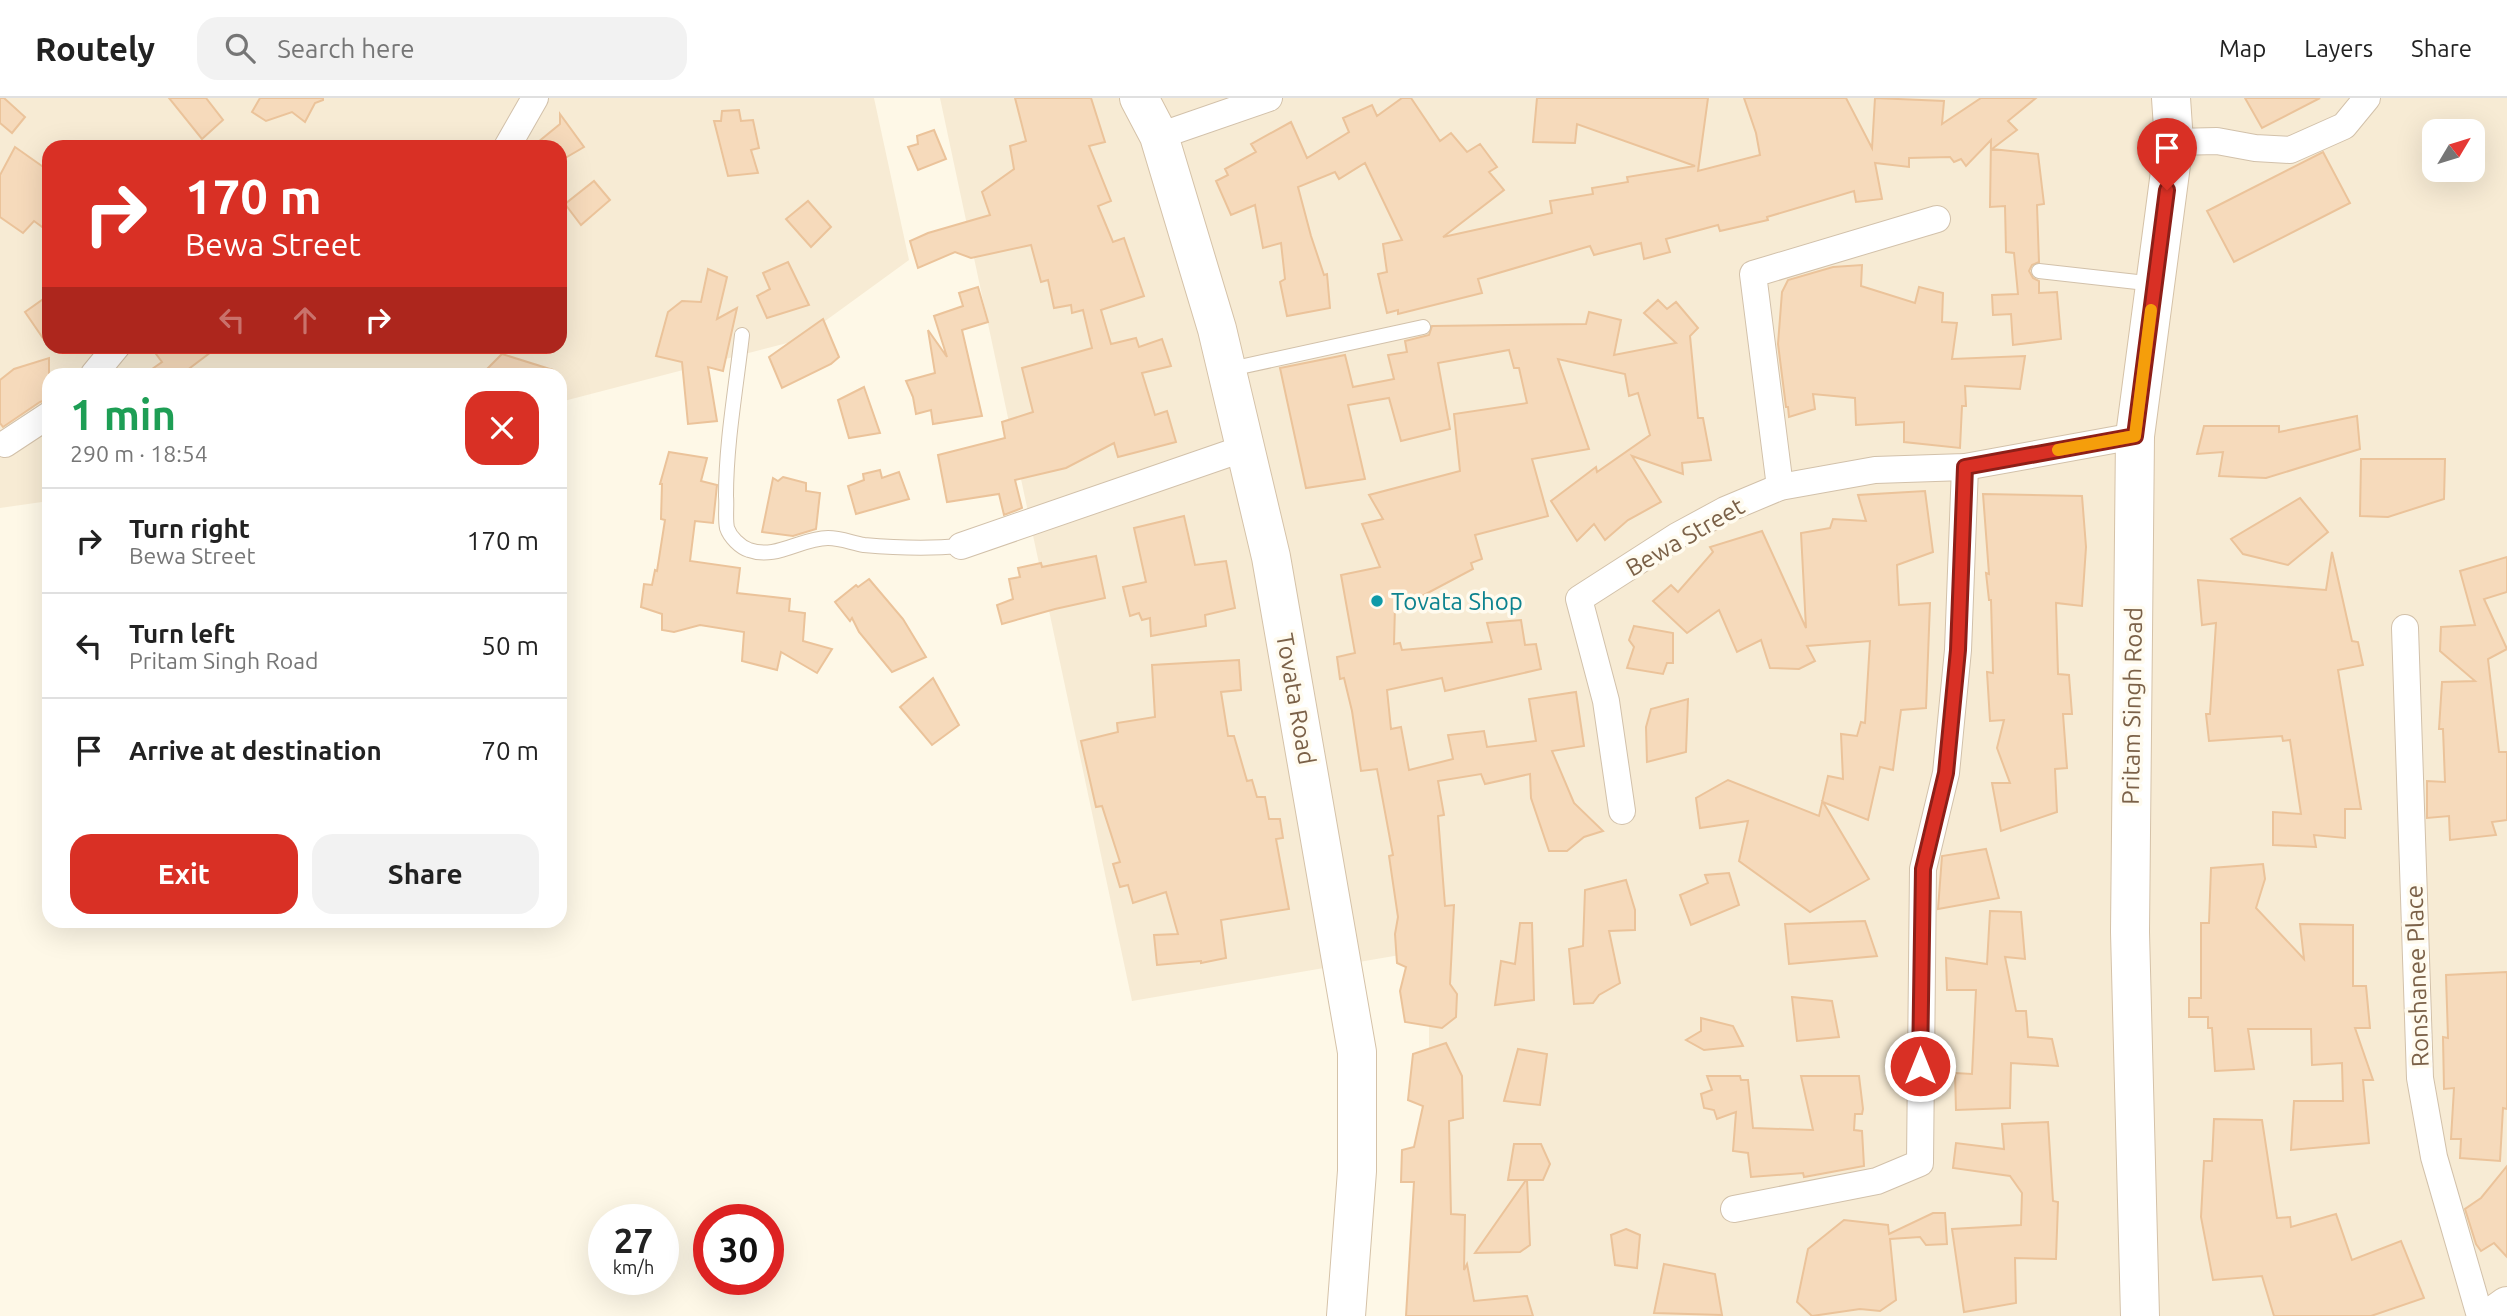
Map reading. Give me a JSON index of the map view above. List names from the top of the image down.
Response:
{
  "streets": {
    "street": [
      "Bewa Street",
      "Tovata Road",
      "Pritam Singh Road",
      "Ronshanee Place"
    ]
  },
  "crossings": [
    ["Bewa Street", "Pritam Singh Road"]
  ],
  "places": ["Tovata Shop"],
  "north": "top right",
  "page": {
    "header": "Routely",
    "search": "Search here",
    "nav": ["Map", "Layers", "Share"],
    "turn": ["170 m", "Bewa Street"],
    "heading": ["1 min", "290 m · 18:54"],
    "list": [
      {
        "name": "Turn right",
        "note": "Bewa Street",
        "value": "170 m"
      },
      {
        "name": "Turn left",
        "note": "Pritam Singh Road",
        "value": "50 m"
      },
      {
        "name": "Arrive at destination",
        "value": "70 m"
      }
    ],
    "buttons": ["Exit", "Share"],
    "speed": "27 km/h",
    "limit": "30"
  }
}
